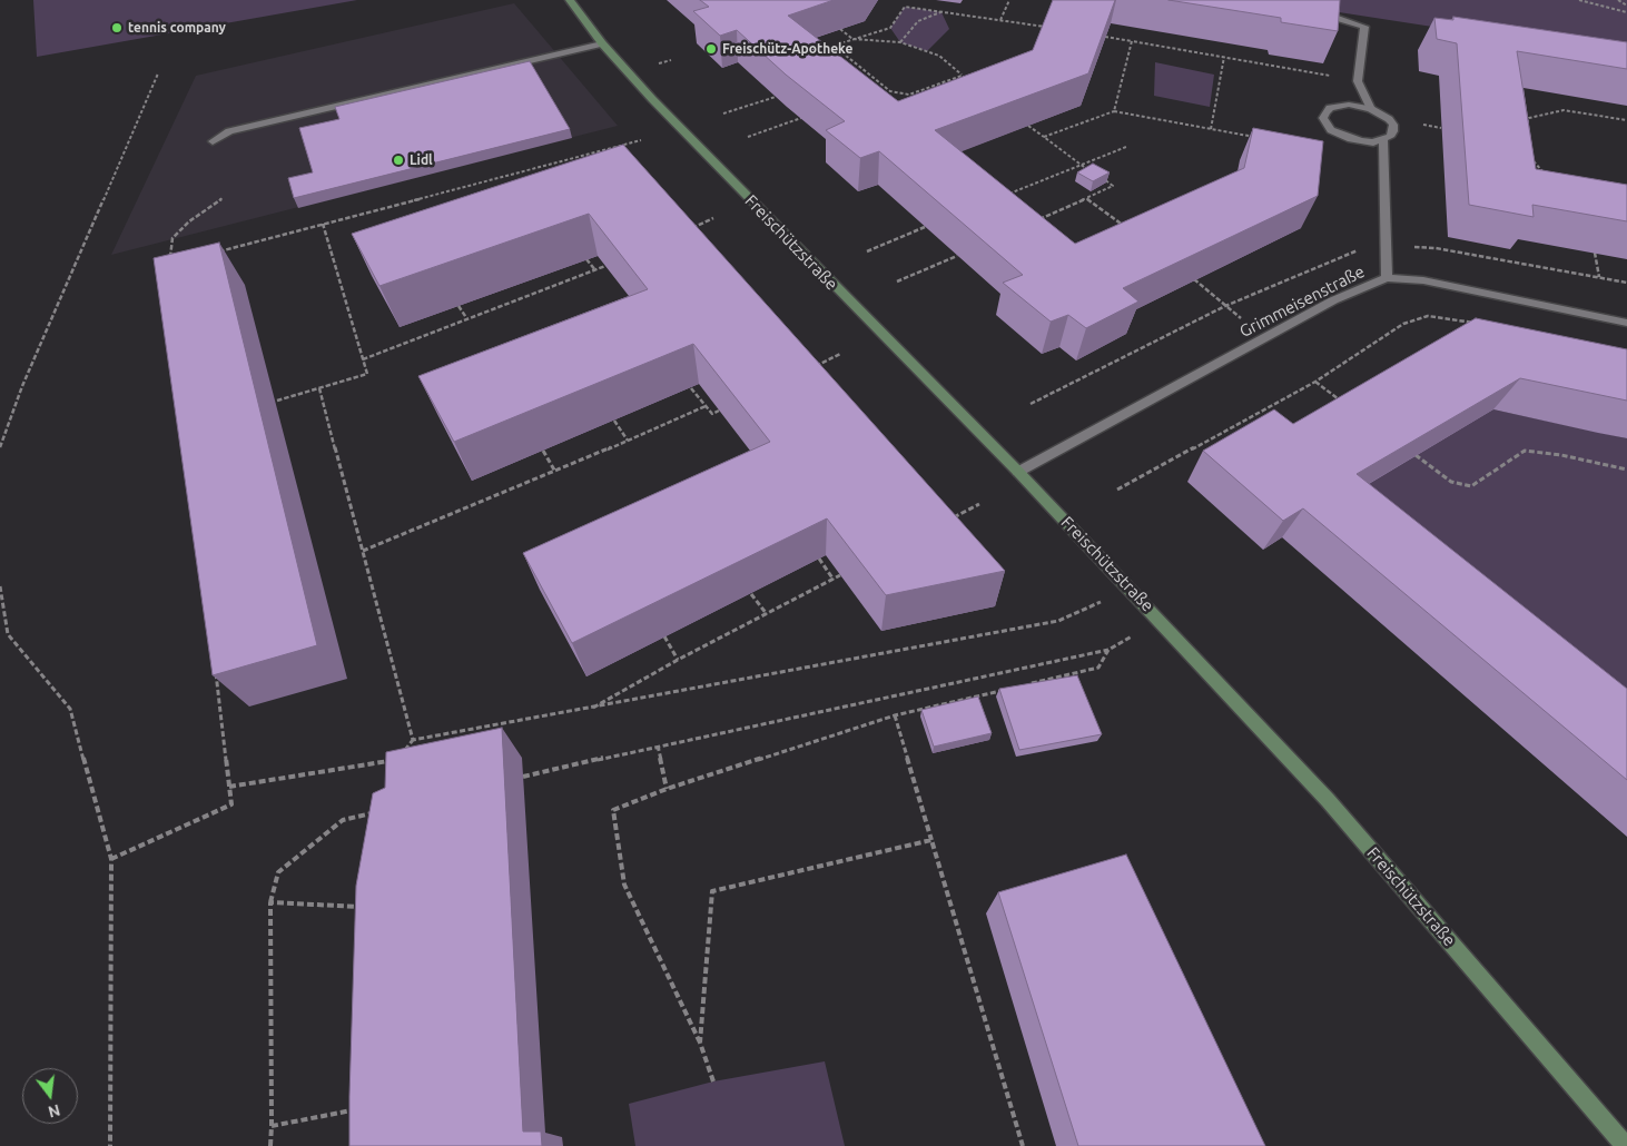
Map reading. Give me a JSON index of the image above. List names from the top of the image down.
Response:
{
  "streets": {
    "main road": ["Freischützstraße"],
    "street": ["Grimmeisenstraße"]
  },
  "crossings": [
    ["Freischützstraße", "Grimmeisenstraße"]
  ],
  "places": ["tennis company", "Freischütz-Apotheke", "Lidl"],
  "north": "bottom"
}
